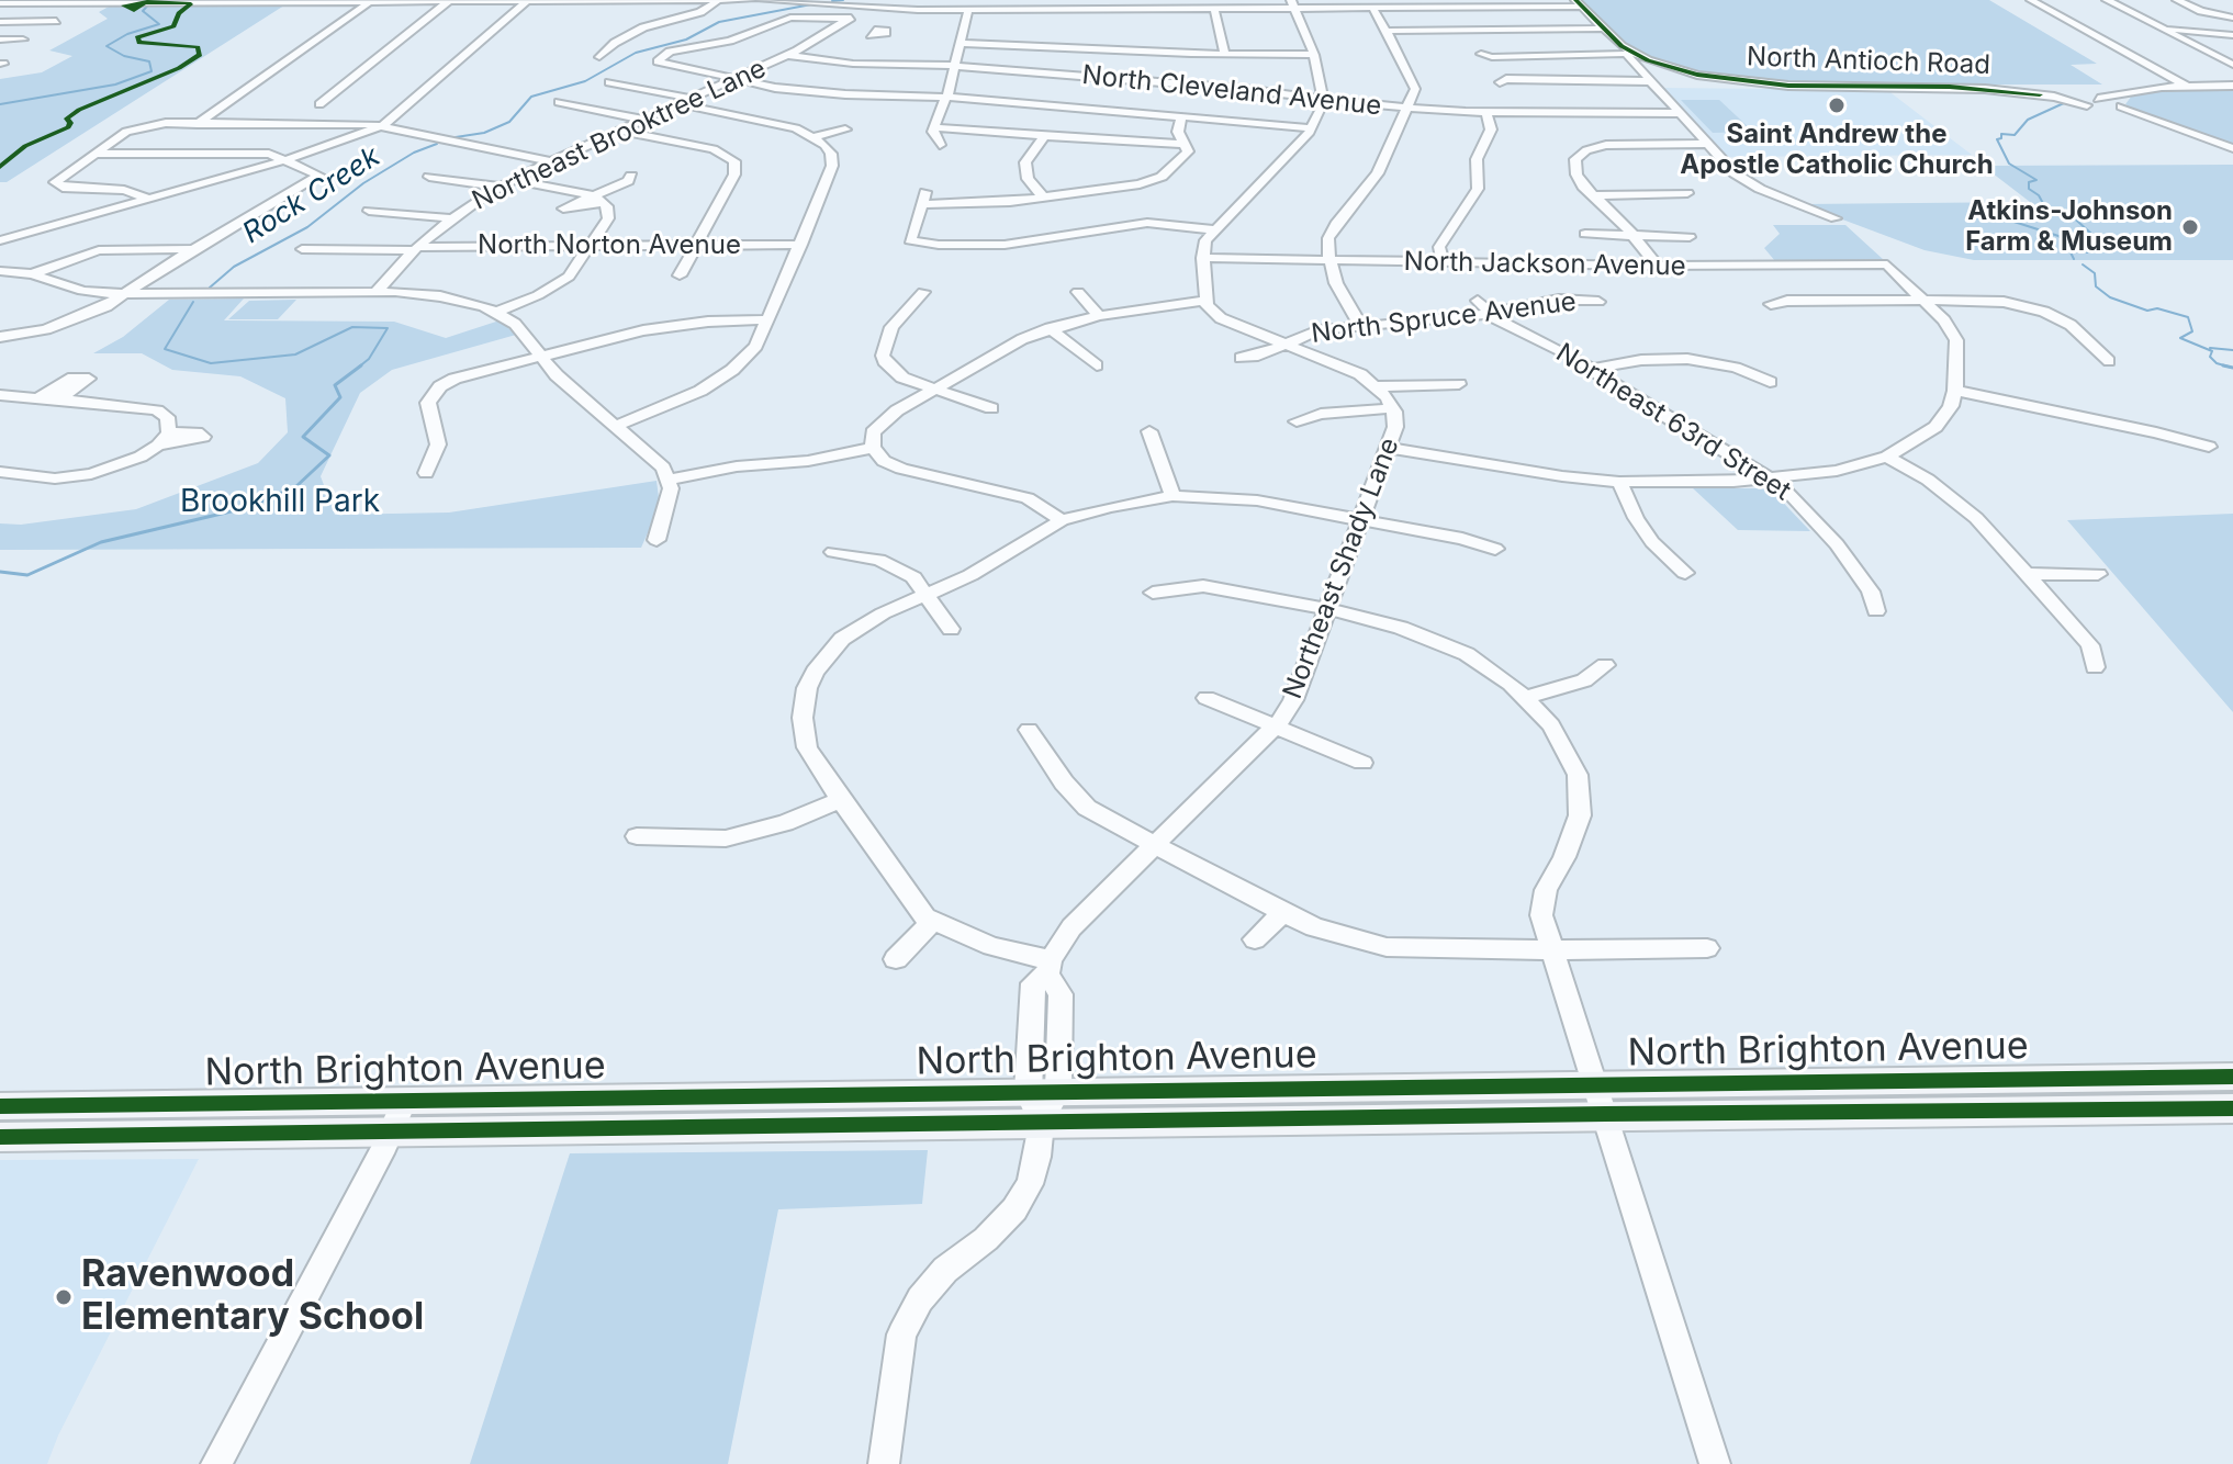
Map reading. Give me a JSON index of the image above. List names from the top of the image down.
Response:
{
  "streets": {
    "main road": ["North Brighton Avenue"],
    "street": [
      "North Antioch Road",
      "North Cleveland Avenue",
      "Northeast Brooktree Lane",
      "North Norton Avenue",
      "North Jackson Avenue",
      "North Spruce Avenue",
      "Northeast 63rd Street",
      "Northeast Shady Lane"
    ]
  },
  "crossings": [
    ["North Cleveland Avenue", "Northeast Brooktree Lane"],
    ["Northeast Brooktree Lane", "North Norton Avenue"],
    ["North Spruce Avenue", "Northeast 63rd Street"],
    ["North Spruce Avenue", "Northeast Shady Lane"],
    ["Northeast Shady Lane", "North Brighton Avenue"]
  ],
  "water": ["Rock Creek"],
  "parks": ["Brookhill Park"],
  "places": ["Saint Andrew the Apostle Catholic Church", "Atkins-Johnson Farm & Museum", "Ravenwood Elementary School"]
}
